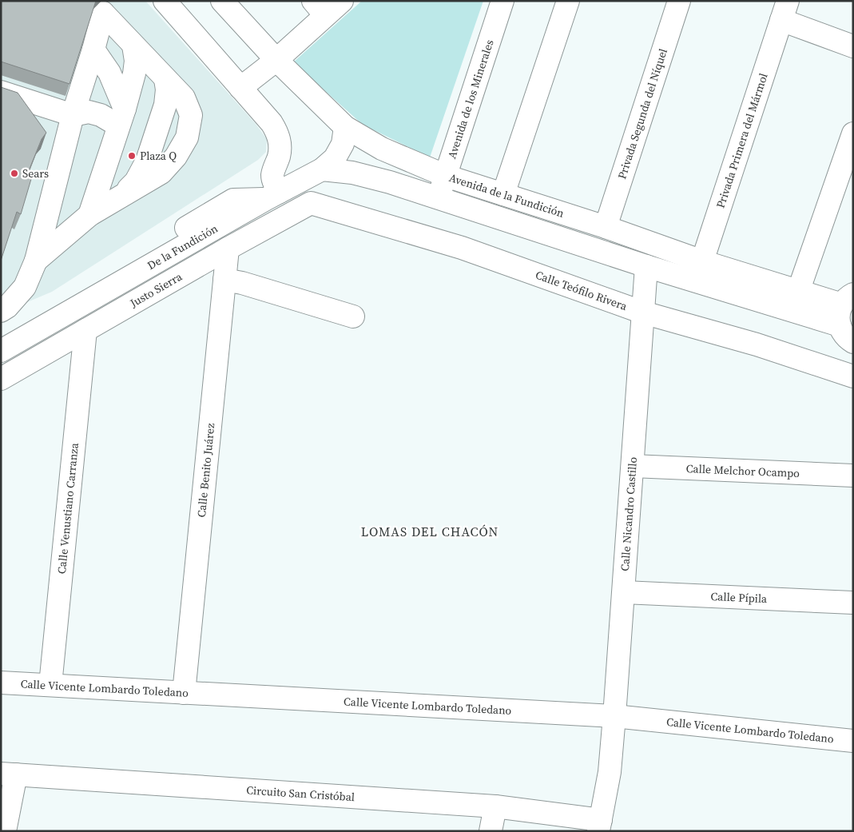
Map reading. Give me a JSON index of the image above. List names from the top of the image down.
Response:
{
  "streets": {
    "street": [
      "Avenida de los Minerales",
      "Privada Segunda del Níquel",
      "Privada Primera del Mármol",
      "Avenida de la Fundición",
      "De la Fundición",
      "Justo Sierra",
      "Calle Teófilo Rivera",
      "Calle Benito Juárez",
      "Calle Melchor Ocampo",
      "Calle Venustiano Carranza",
      "Calle Nicandro Castillo",
      "Calle Pípila",
      "Calle Vicente Lombardo Toledano",
      "Circuito San Cristóbal"
    ]
  },
  "crossings": [
    ["Avenida de los Minerales", "Avenida de la Fundición"],
    ["Privada Segunda del Níquel", "Avenida de la Fundición"],
    ["Privada Primera del Mármol", "Avenida de la Fundición"],
    ["Avenida de la Fundición", "De la Fundición"],
    ["Avenida de la Fundición", "Calle Nicandro Castillo"],
    ["Justo Sierra", "Calle Teófilo Rivera"],
    ["Justo Sierra", "Calle Benito Juárez"],
    ["Justo Sierra", "Calle Venustiano Carranza"],
    ["Calle Teófilo Rivera", "Calle Nicandro Castillo"],
    ["Calle Benito Juárez", "Calle Vicente Lombardo Toledano"],
    ["Calle Melchor Ocampo", "Calle Nicandro Castillo"],
    ["Calle Venustiano Carranza", "Calle Vicente Lombardo Toledano"],
    ["Calle Nicandro Castillo", "Calle Pípila"],
    ["Calle Nicandro Castillo", "Calle Vicente Lombardo Toledano"],
    ["Calle Nicandro Castillo", "Circuito San Cristóbal"],
    ["Calle Vicente Lombardo Toledano", "Circuito San Cristóbal"]
  ],
  "districts": ["LOMAS DEL CHACÓN"],
  "places": ["Plaza Q", "Sears"]
}
